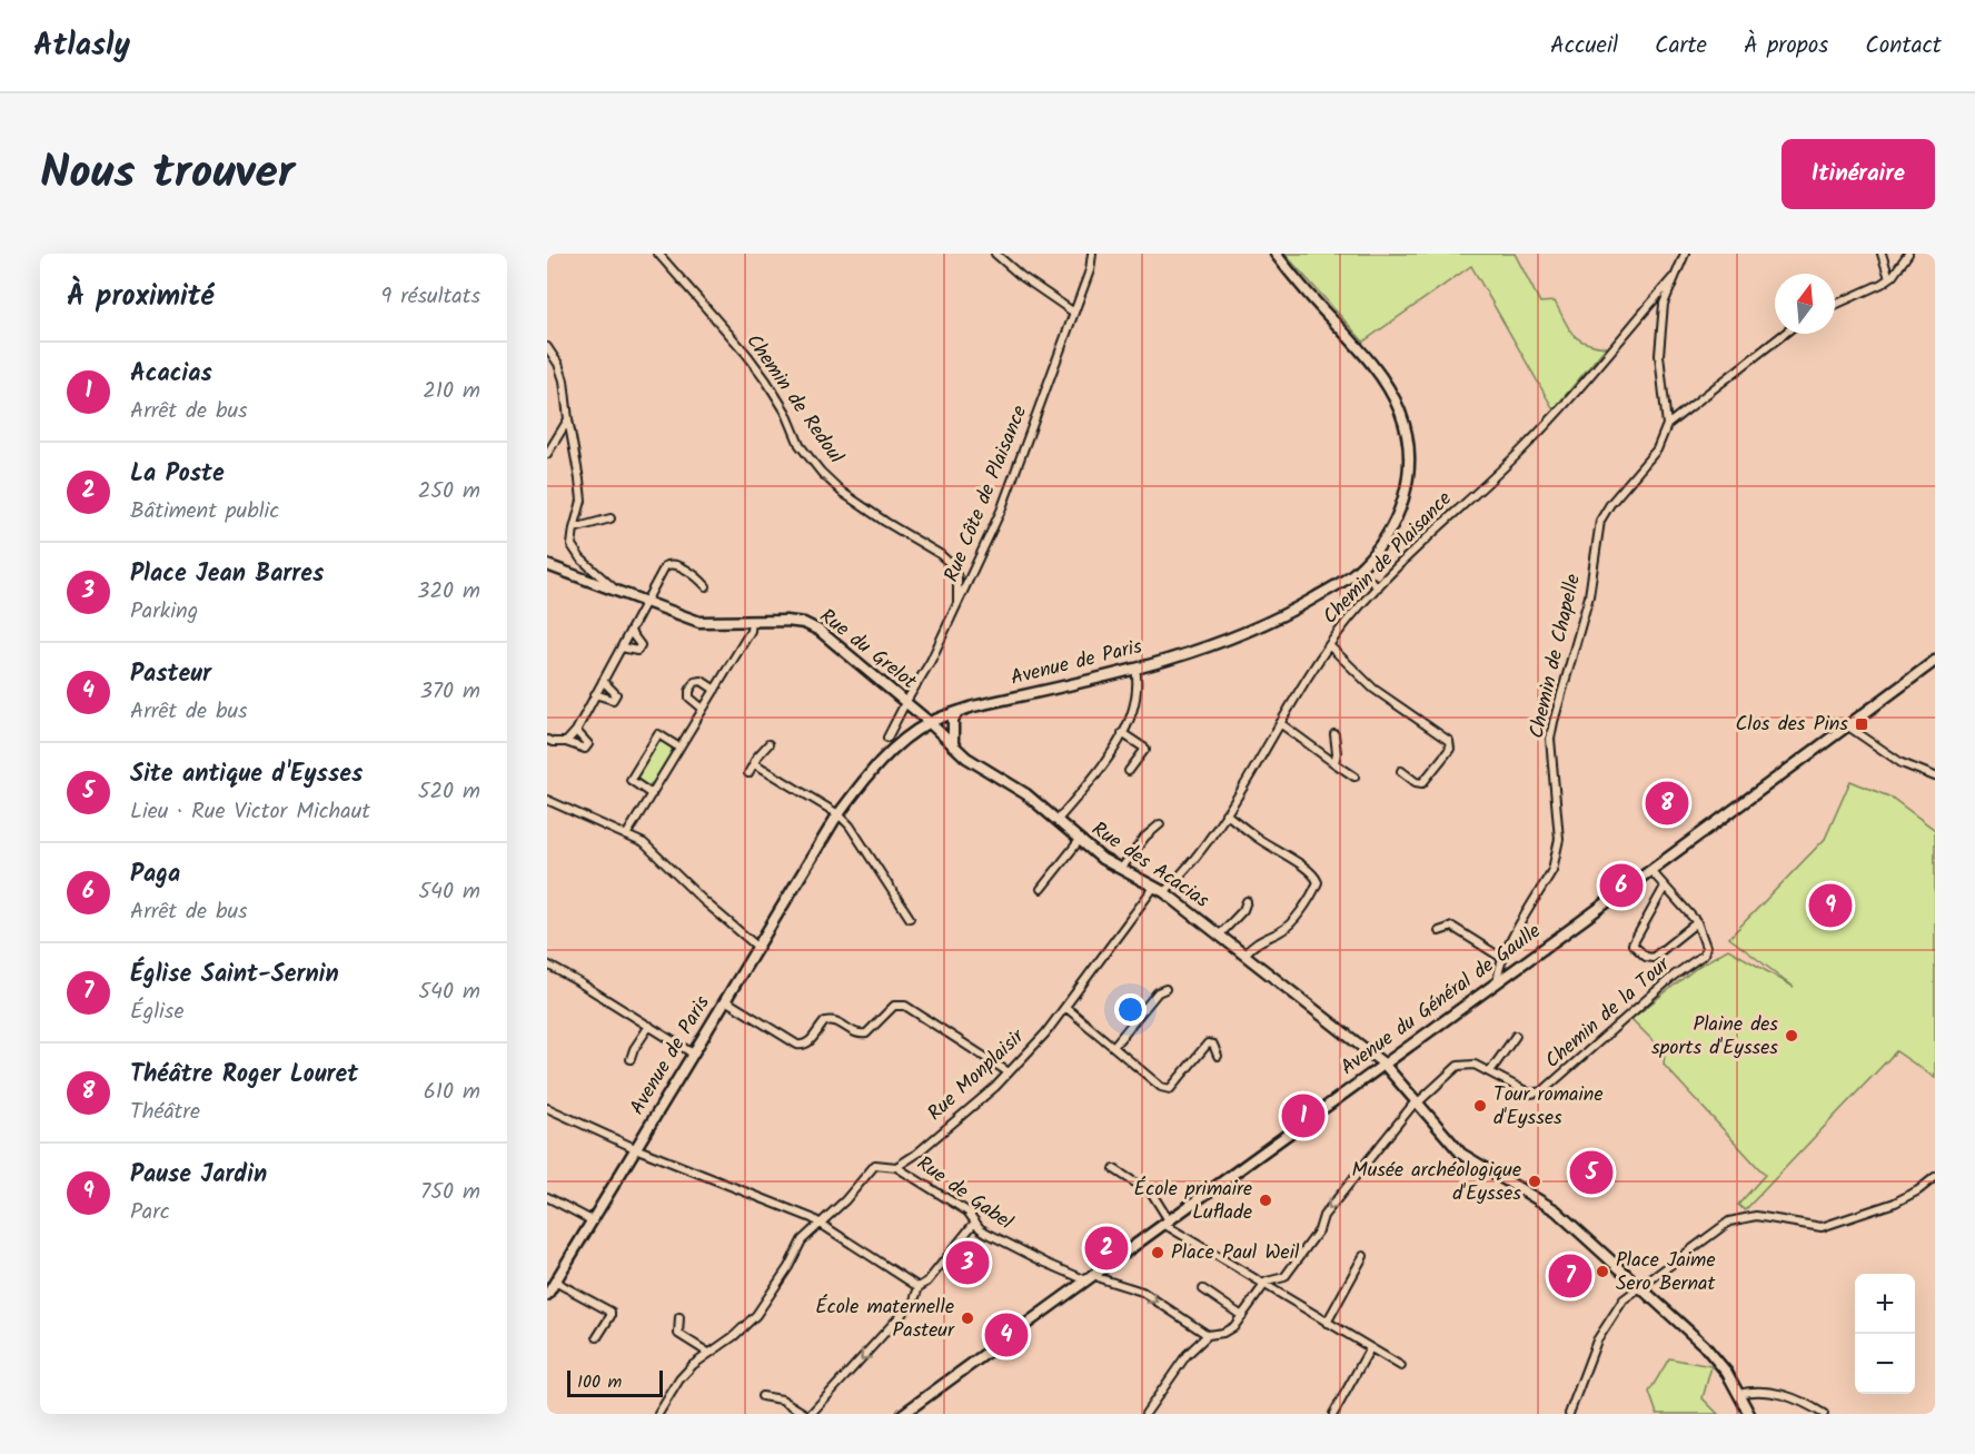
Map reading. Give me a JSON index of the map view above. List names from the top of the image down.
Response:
{
  "streets": {
    "main road": [
      "Rue du Grelot",
      "Avenue de Paris",
      "Rue des Acacias",
      "Avenue du Général de Gaulle"
    ],
    "street": [
      "Chemin de Redoul",
      "Rue Côte de Plaisance",
      "Chemin de Plaisance",
      "Chemin de Chapelle",
      "Chemin de la Tour",
      "Rue Monplaisir",
      "Rue de Gabel"
    ]
  },
  "crossings": [
    ["Chemin de Redoul", "Rue Côte de Plaisance"],
    ["Rue Côte de Plaisance", "Rue du Grelot"],
    ["Chemin de Plaisance", "Rue des Acacias"],
    ["Rue du Grelot", "Avenue de Paris"],
    ["Rue du Grelot", "Rue des Acacias"],
    ["Chemin de Chapelle", "Avenue du Général de Gaulle"],
    ["Avenue de Paris", "Rue des Acacias"],
    ["Rue des Acacias", "Avenue du Général de Gaulle"],
    ["Rue des Acacias", "Chemin de la Tour"],
    ["Rue des Acacias", "Rue Monplaisir"],
    ["Avenue du Général de Gaulle", "Rue de Gabel"],
    ["Rue Monplaisir", "Rue de Gabel"]
  ],
  "places": {
    "transit": ["Clos des Pins"],
    "other": [
      "Plaine des sports d'Eysses",
      "Tour romaine d'Eysses",
      "Musée archéologique d'Eysses",
      "École primaire Luflade",
      "Place Paul Weil",
      "Place Jaime Sero Bernat",
      "École maternelle Pasteur"
    ]
  },
  "scale_bar": "100 m",
  "north": "top",
  "page": {
    "header": "Atlasly",
    "nav": [
      "Accueil",
      "Carte",
      "À propos",
      "Contact"
    ],
    "title": "Nous trouver",
    "buttons": "Itinéraire",
    "heading": ["À proximité", "9 résultats"],
    "list": [
      {
        "mark": "1",
        "name": "Acacias",
        "note": "Arrêt de bus",
        "value": "210 m"
      },
      {
        "mark": "2",
        "name": "La Poste",
        "note": "Bâtiment public",
        "value": "250 m"
      },
      {
        "mark": "3",
        "name": "Place Jean Barres",
        "note": "Parking",
        "value": "320 m"
      },
      {
        "mark": "4",
        "name": "Pasteur",
        "note": "Arrêt de bus",
        "value": "370 m"
      },
      {
        "mark": "5",
        "name": "Site antique d'Eysses",
        "note": "Lieu · Rue Victor Michaut",
        "value": "520 m"
      },
      {
        "mark": "6",
        "name": "Paga",
        "note": "Arrêt de bus",
        "value": "540 m"
      },
      {
        "mark": "7",
        "name": "Église Saint-Sernin",
        "note": "Église",
        "value": "540 m"
      },
      {
        "mark": "8",
        "name": "Théâtre Roger Louret",
        "note": "Théâtre",
        "value": "610 m"
      },
      {
        "mark": "9",
        "name": "Pause Jardin",
        "note": "Parc",
        "value": "750 m"
      }
    ],
    "pins": [
      "8",
      "6",
      "9",
      "1",
      "5",
      "2",
      "3",
      "7",
      "4"
    ],
    "map_buttons": ["+", "−"],
    "scale": "100 m"
  }
}
